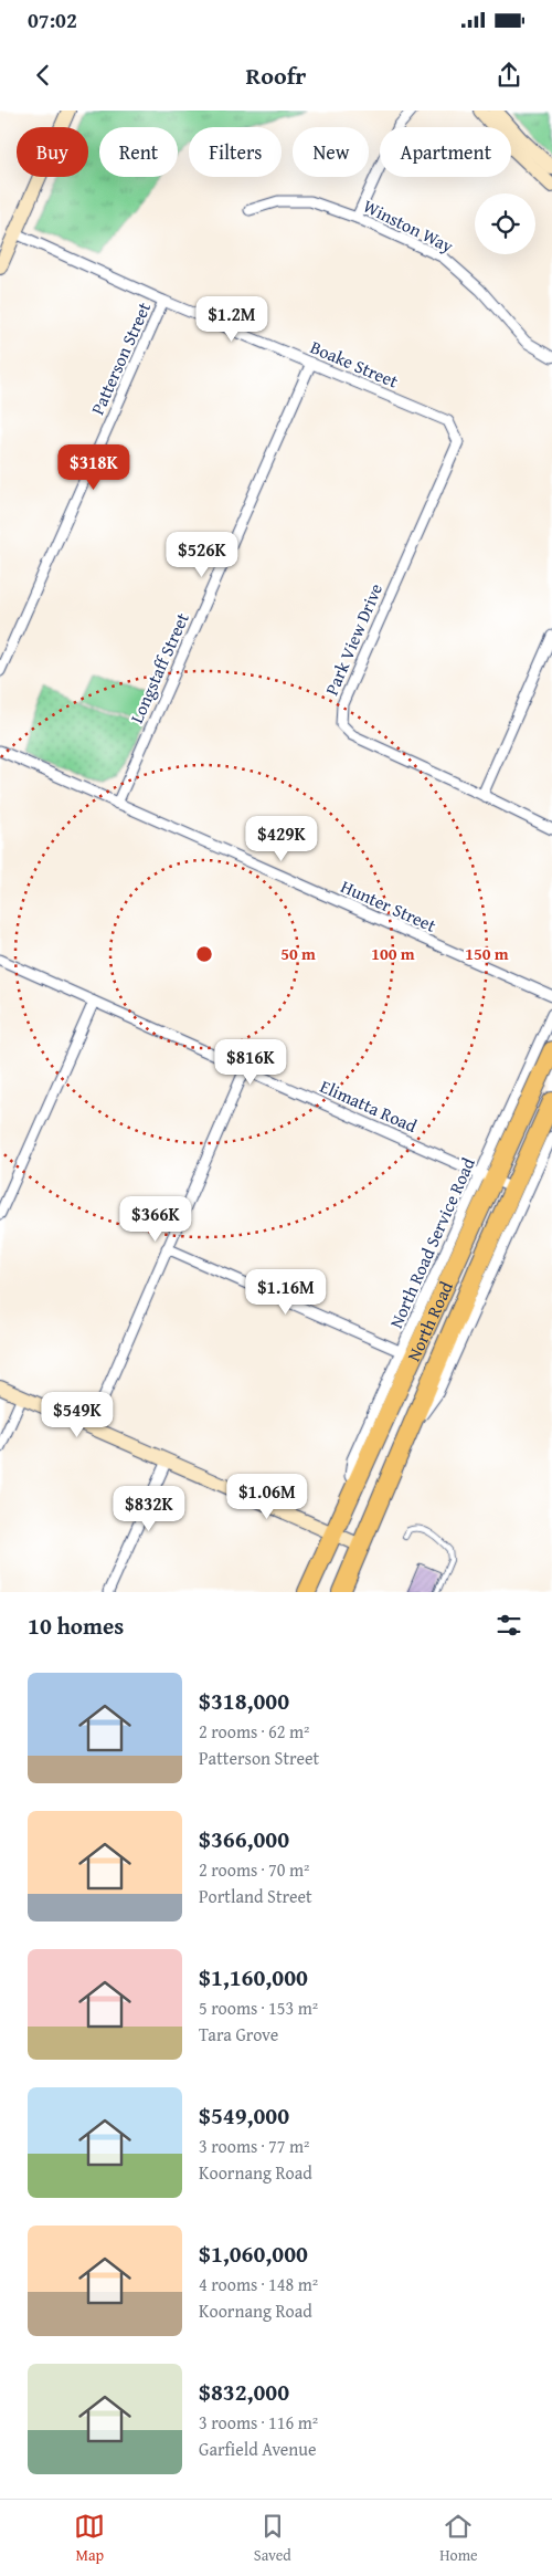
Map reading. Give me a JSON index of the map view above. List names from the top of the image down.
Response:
{
  "streets": {
    "highway": ["North Road"],
    "street": [
      "Winston Way",
      "Patterson Street",
      "Boake Street",
      "Park View Drive",
      "Longstaff Street",
      "Hunter Street",
      "Elimatta Road",
      "North Road Service Road"
    ]
  },
  "crossings": [
    ["Patterson Street", "Boake Street"],
    ["Boake Street", "Park View Drive"],
    ["Boake Street", "Longstaff Street"],
    ["Longstaff Street", "Hunter Street"],
    ["Elimatta Road", "North Road Service Road"],
    ["Elimatta Road", "North Road"],
    ["North Road Service Road", "North Road"]
  ],
  "page": {
    "status": "07:02",
    "header": "Roofr",
    "chip": [
      "Buy",
      "Rent",
      "Filters",
      "New",
      "Apartment"
    ],
    "price": [
      "$1.2M",
      "$318K",
      "$526K",
      "$429K",
      "$816K",
      "$366K",
      "$1.16M",
      "$549K",
      "$1.06M",
      "$832K"
    ],
    "heading": "10 homes",
    "list": [
      {
        "name": "$318,000",
        "note": "2 rooms · 62 m² · Patterson Street"
      },
      {
        "name": "$366,000",
        "note": "2 rooms · 70 m² · Portland Street"
      },
      {
        "name": "$1,160,000",
        "note": "5 rooms · 153 m² · Tara Grove"
      },
      {
        "name": "$549,000",
        "note": "3 rooms · 77 m² · Koornang Road"
      },
      {
        "name": "$1,060,000",
        "note": "4 rooms · 148 m² · Koornang Road"
      },
      {
        "name": "$832,000",
        "note": "3 rooms · 116 m² · Garfield Avenue"
      }
    ],
    "tabs": ["Map", "Saved", "Home"]
  },
  "rings": ["50 m", "100 m", "150 m"]
}
